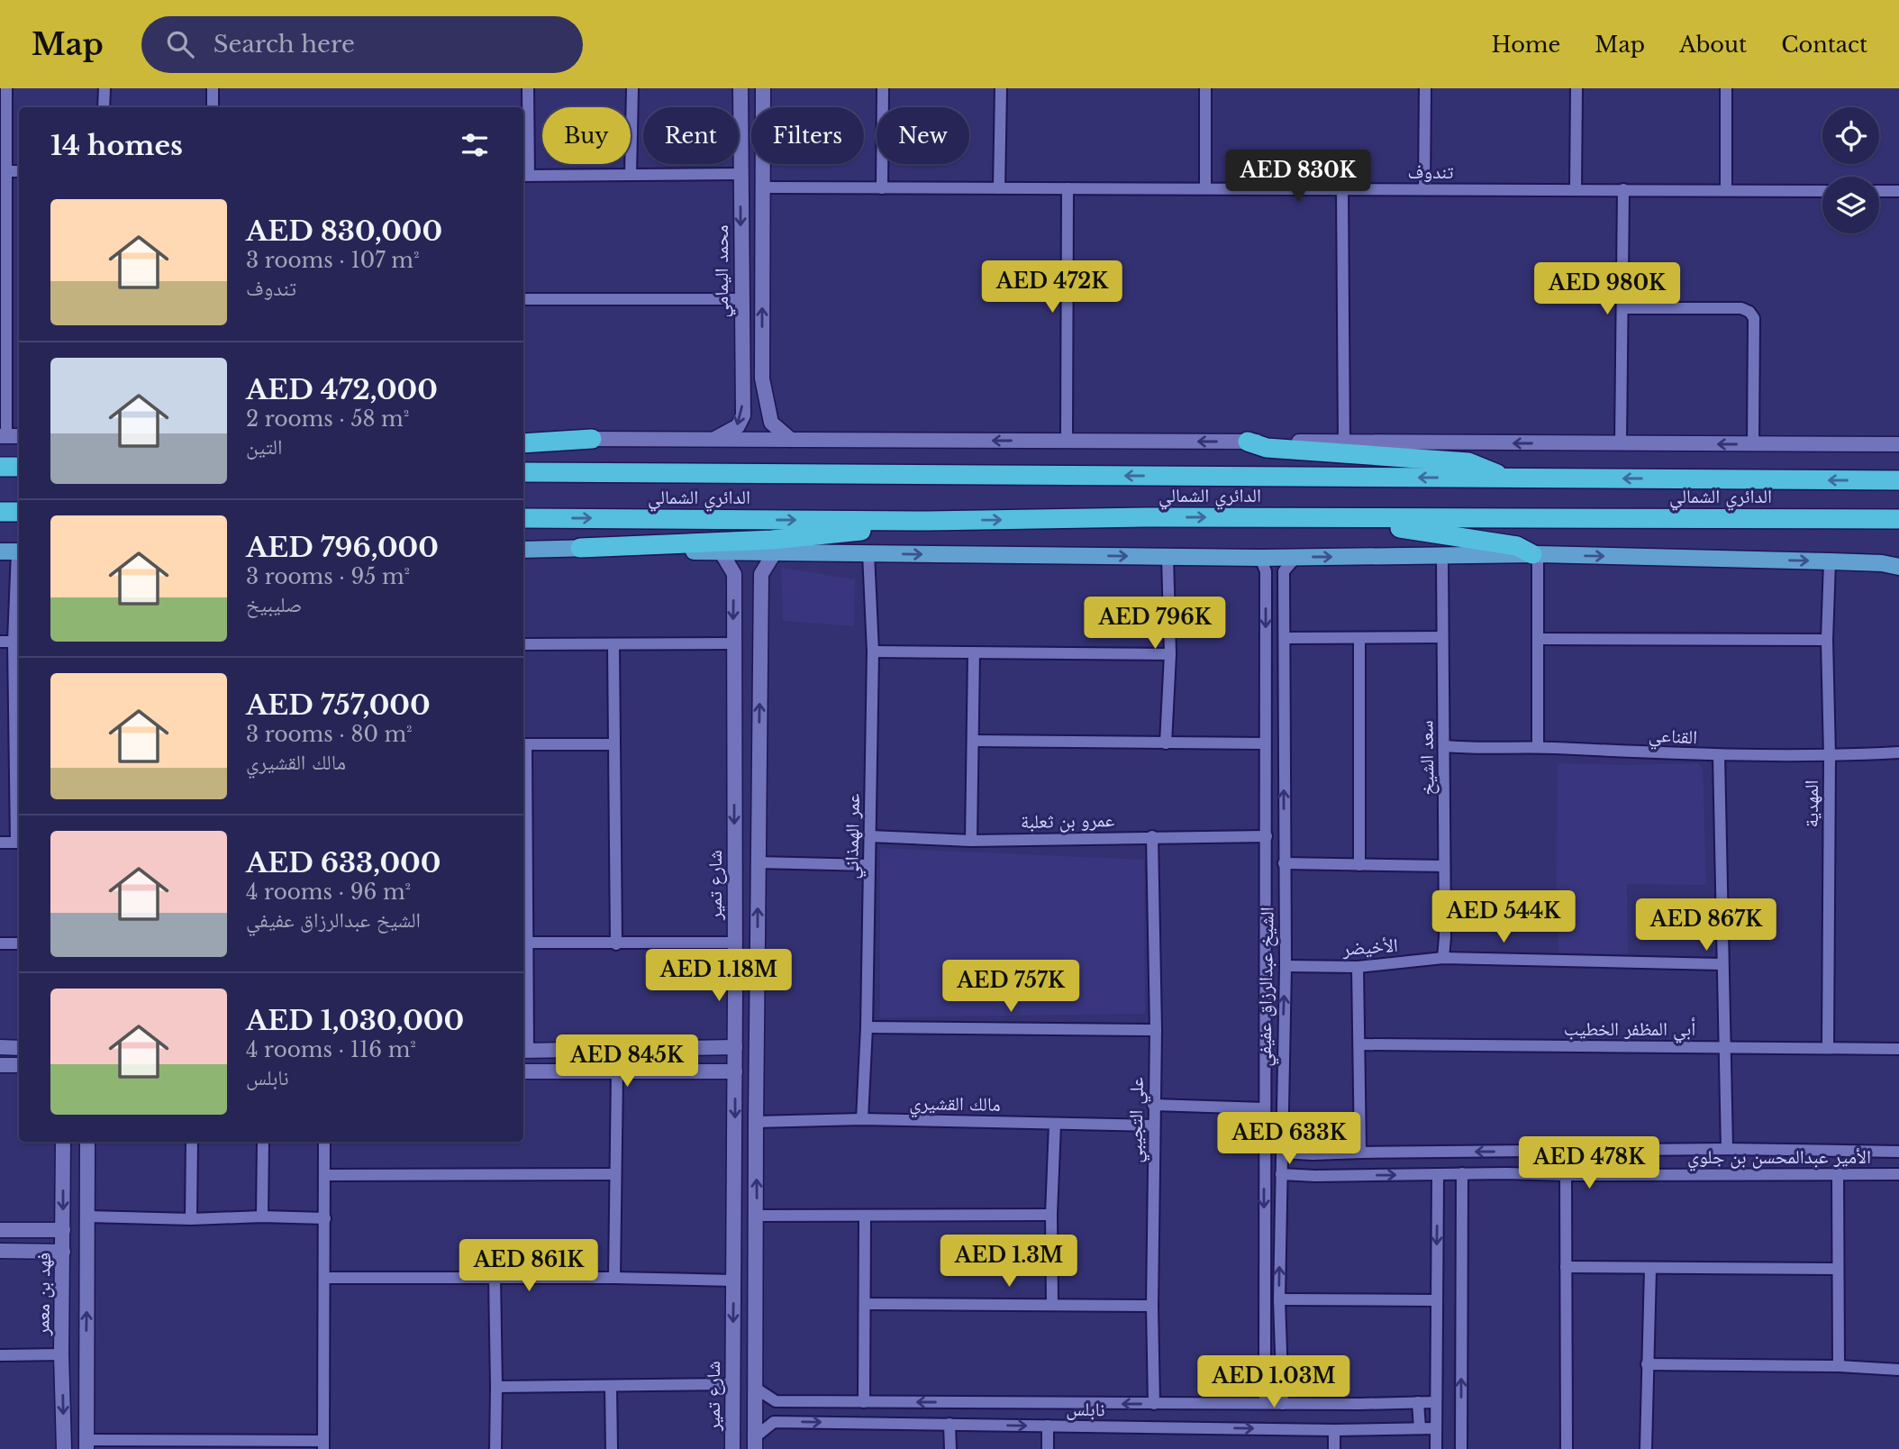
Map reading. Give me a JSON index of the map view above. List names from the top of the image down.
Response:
{
  "streets": {
    "highway": ["الدائري الشمالي"],
    "street": [
      "تندوف",
      "محمد اليمامي",
      "القناعي",
      "سعد الشيخ",
      "المهدية",
      "عمرو بن ثعلبة",
      "عمر الهمذاني",
      "شارع تمير",
      "الأخيضر",
      "الشيخ عبدالرزاق عفيفي",
      "أبي المظفر الخطيب",
      "مالك القشيري",
      "علي التجيبي",
      "الأمير عبدالمحسن بن جلوي",
      "فهد بن معمر",
      "نابلس"
    ]
  },
  "crossings": [
    ["القناعي", "سعد الشيخ"],
    ["القناعي", "المهدية"],
    ["سعد الشيخ", "الأخيضر"],
    ["المهدية", "أبي المظفر الخطيب"],
    ["عمرو بن ثعلبة", "عمر الهمذاني"],
    ["عمرو بن ثعلبة", "الشيخ عبدالرزاق عفيفي"],
    ["عمرو بن ثعلبة", "علي التجيبي"],
    ["عمر الهمذاني", "مالك القشيري"],
    ["الأخيضر", "الشيخ عبدالرزاق عفيفي"],
    ["الشيخ عبدالرزاق عفيفي", "الأمير عبدالمحسن بن جلوي"],
    ["الشيخ عبدالرزاق عفيفي", "نابلس"],
    ["مالك القشيري", "علي التجيبي"],
    ["علي التجيبي", "نابلس"]
  ],
  "page": {
    "header": "Map",
    "search": "Search here",
    "nav": [
      "Home",
      "Map",
      "About",
      "Contact"
    ],
    "chip": [
      "Buy",
      "Rent",
      "Filters",
      "New"
    ],
    "heading": "14 homes",
    "price": [
      "AED 830K",
      "AED 472K",
      "AED 980K",
      "AED 796K",
      "AED 544K",
      "AED 867K",
      "AED 1.18M",
      "AED 757K",
      "AED 845K",
      "AED 633K",
      "AED 478K",
      "AED 1.3M",
      "AED 861K",
      "AED 1.03M"
    ],
    "list": [
      {
        "name": "AED 830,000",
        "note": "3 rooms · 107 m² · تندوف"
      },
      {
        "name": "AED 472,000",
        "note": "2 rooms · 58 m² · التين"
      },
      {
        "name": "AED 796,000",
        "note": "3 rooms · 95 m² · صليبيخ"
      },
      {
        "name": "AED 757,000",
        "note": "3 rooms · 80 m² · مالك القشيري"
      },
      {
        "name": "AED 633,000",
        "note": "4 rooms · 96 m² · الشيخ عبدالرزاق عفيفي"
      },
      {
        "name": "AED 1,030,000",
        "note": "4 rooms · 116 m² · نابلس"
      }
    ]
  }
}
